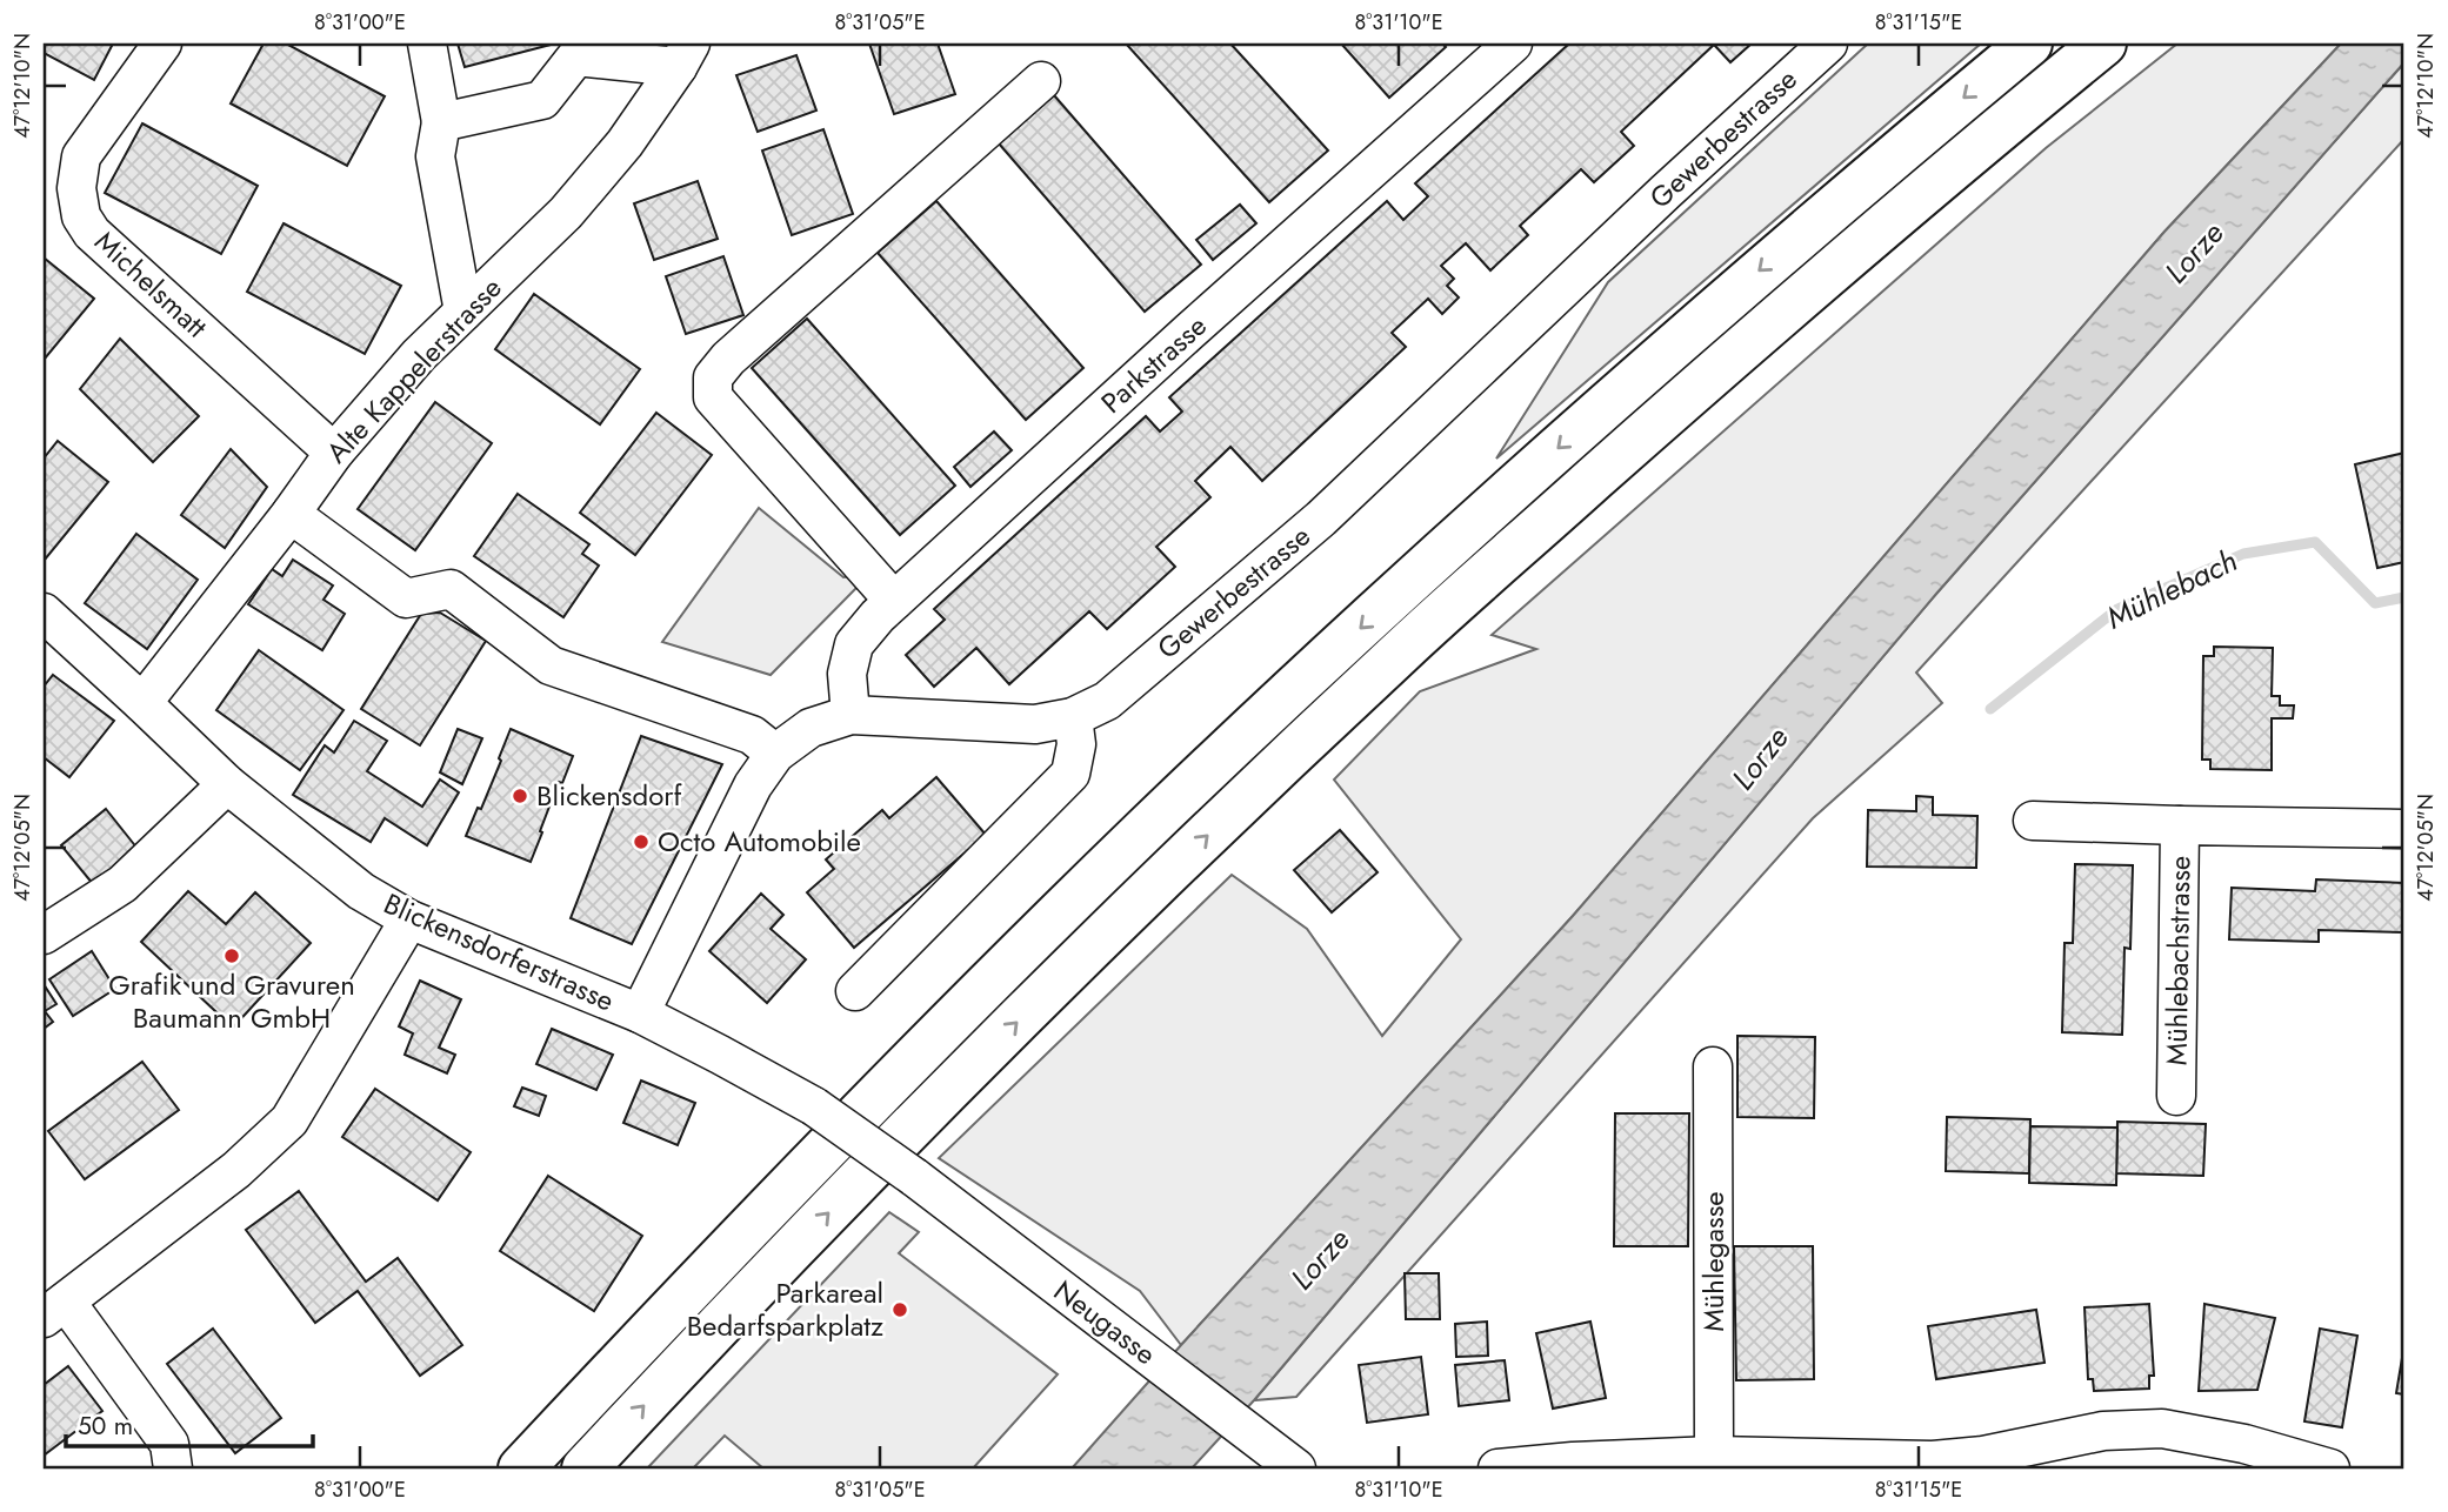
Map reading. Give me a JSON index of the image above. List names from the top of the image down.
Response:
{
  "streets": {
    "street": [
      "Gewerbestrasse",
      "Michelsmatt",
      "Parkstrasse",
      "Alte Kappelerstrasse",
      "Blickensdorferstrasse",
      "Mühlebachstrasse",
      "Mühlegasse",
      "Neugasse"
    ]
  },
  "crossings": [
    ["Gewerbestrasse", "Parkstrasse"],
    ["Gewerbestrasse", "Blickensdorferstrasse"],
    ["Michelsmatt", "Alte Kappelerstrasse"],
    ["Alte Kappelerstrasse", "Blickensdorferstrasse"],
    ["Blickensdorferstrasse", "Neugasse"]
  ],
  "water": ["Lorze", "Mühlebach"],
  "places": [
    "Blickensdorf",
    "Octo Automobile",
    "Grafik und Gravuren Baumann GmbH",
    "Parkareal Bedarfsparkplatz"
  ],
  "scale_bar": "50 m",
  "coordinates": [
    "8°31'00\"E",
    "8°31'05\"E",
    "8°31'10\"E",
    "8°31'15\"E",
    "47°12'10\"N",
    "47°12'05\"N"
  ]
}
